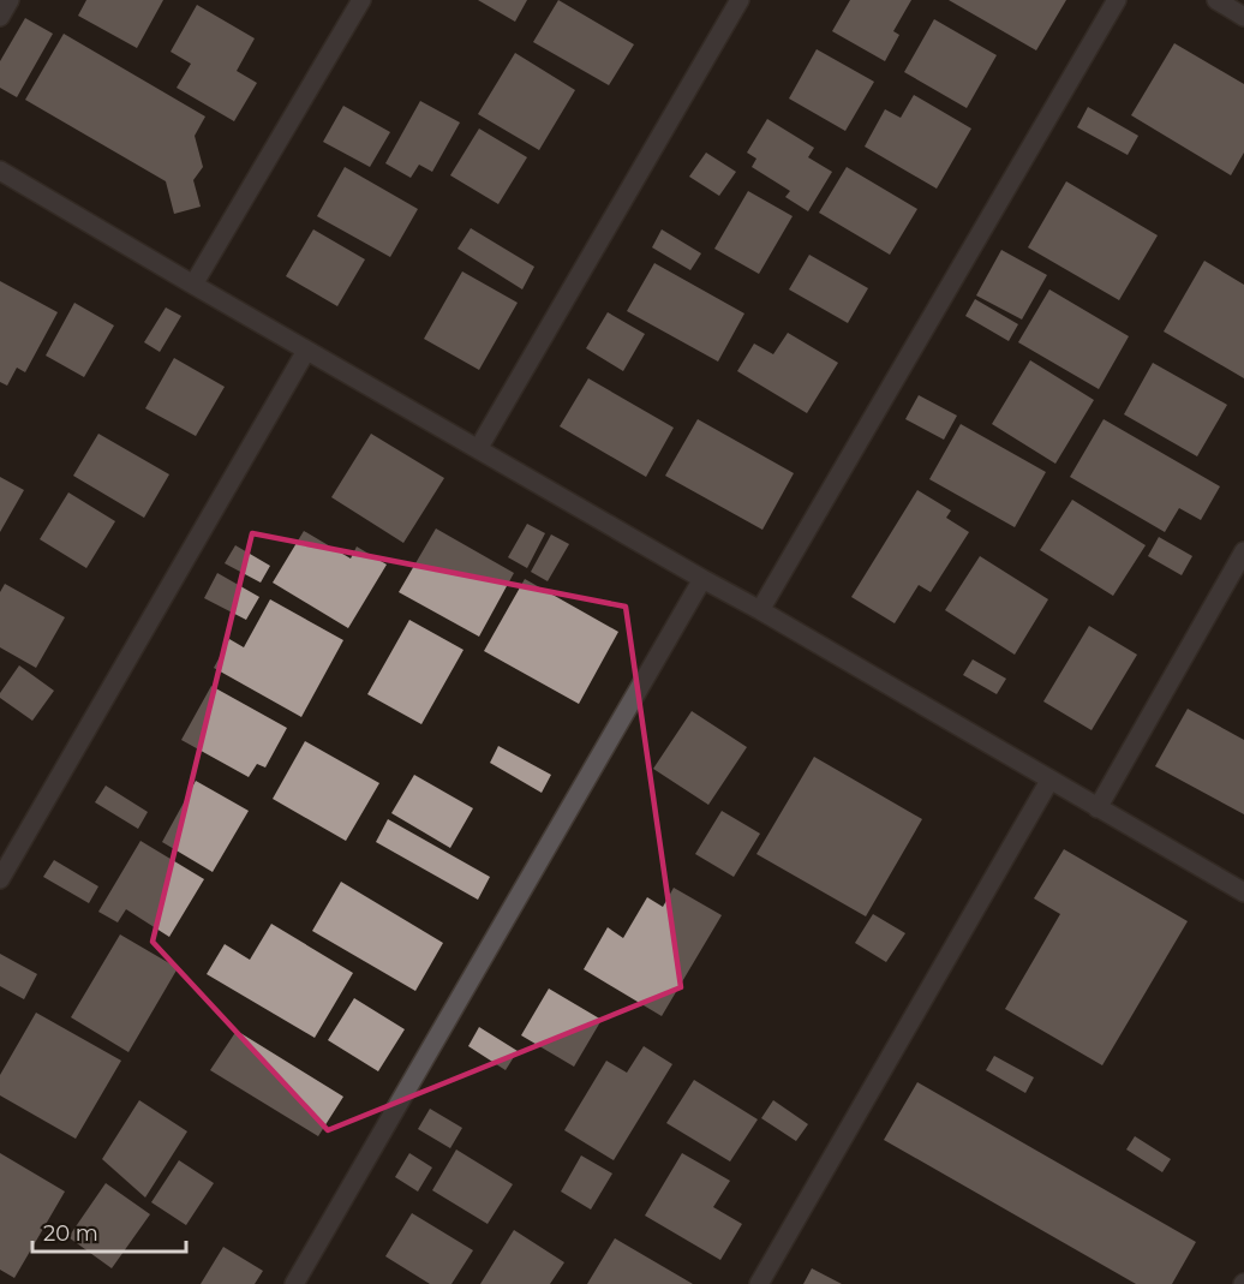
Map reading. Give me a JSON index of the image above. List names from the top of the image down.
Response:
{
  "scale_bar": "20 m"
}
